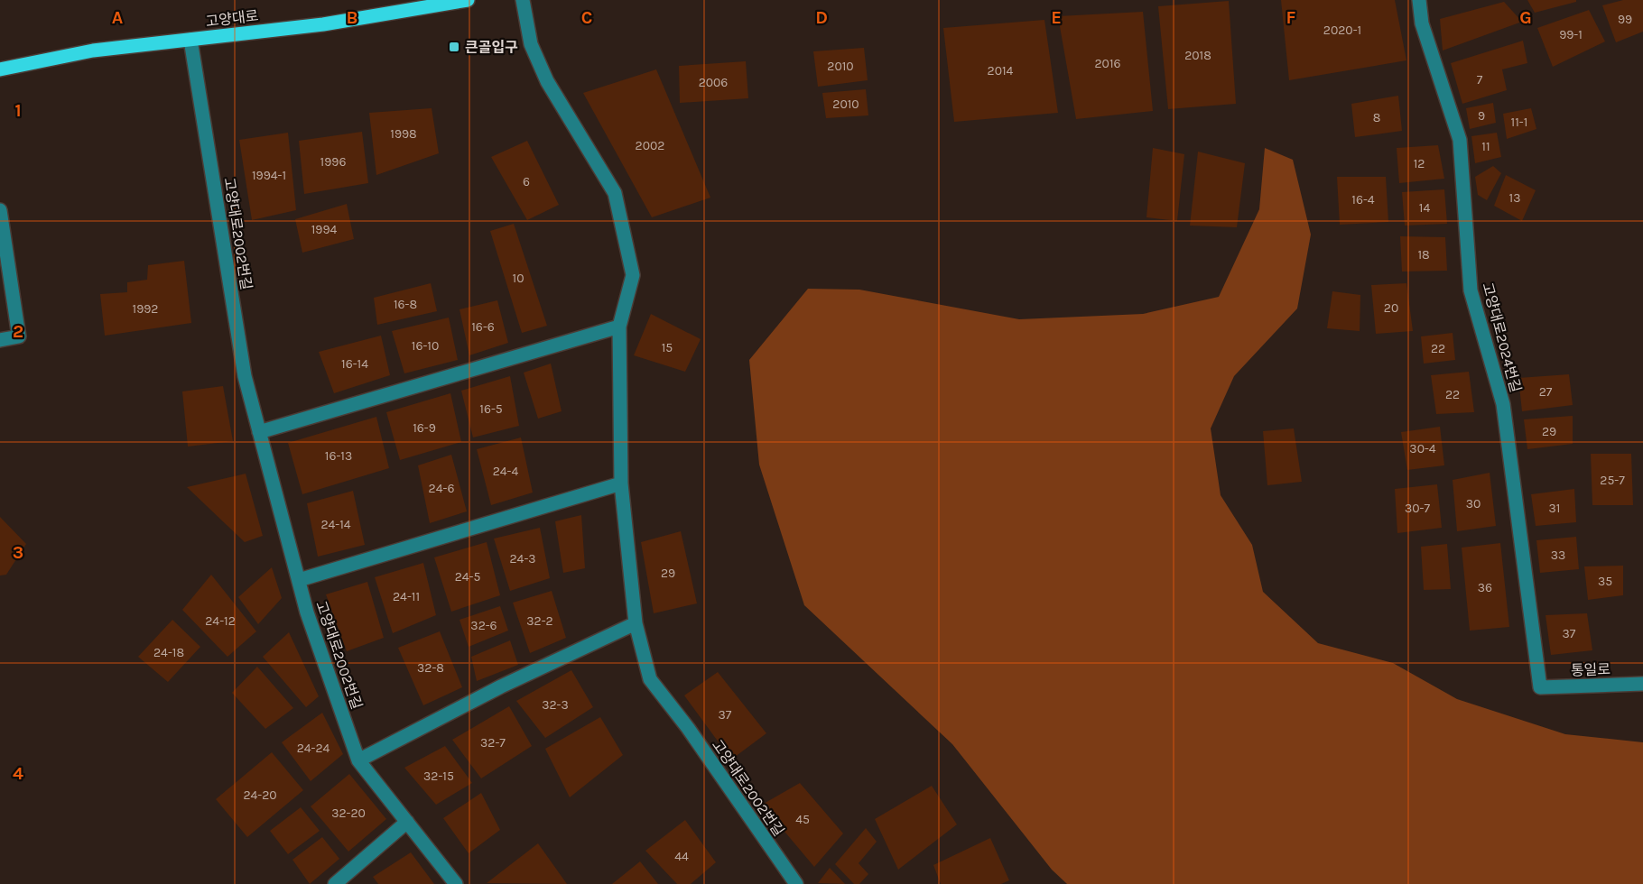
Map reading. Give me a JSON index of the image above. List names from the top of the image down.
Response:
{
  "streets": {
    "main road": ["고양대로"],
    "street": ["고양대로2002번길", "고양대로2024번길", "통일로"]
  },
  "crossings": [
    ["고양대로", "고양대로2002번길"],
    ["고양대로2024번길", "통일로"]
  ],
  "places": {
    "transit": ["큰골입구"]
  },
  "house_numbers": [
    "99",
    "2020-1",
    "99-1",
    "2018",
    "2016",
    "2010",
    "2014",
    "7",
    "2006",
    "2010",
    "9",
    "8",
    "11-1",
    "1998",
    "2002",
    "11",
    "1996",
    "12",
    "1994-1",
    "6",
    "13",
    "16-4",
    "14",
    "1994",
    "18",
    "10",
    "16-8",
    "20",
    "1992",
    "16-6",
    "16-10",
    "15",
    "22",
    "16-14",
    "27",
    "22",
    "16-5",
    "16-9",
    "29",
    "30-4",
    "16-13",
    "24-4",
    "25-7",
    "24-6",
    "30",
    "30-7",
    "31",
    "24-14",
    "33",
    "24-3",
    "29",
    "24-5",
    "35",
    "36",
    "24-11",
    "24-12",
    "32-2",
    "32-6",
    "37",
    "24-18",
    "32-8",
    "32-3",
    "37",
    "32-7",
    "24-24",
    "32-15",
    "24-20",
    "32-20",
    "45",
    "44"
  ],
  "grid": {
    "columns": [
      "A",
      "B",
      "C",
      "D",
      "E",
      "F",
      "G"
    ],
    "rows": [
      "1",
      "2",
      "3",
      "4"
    ]
  }
}
